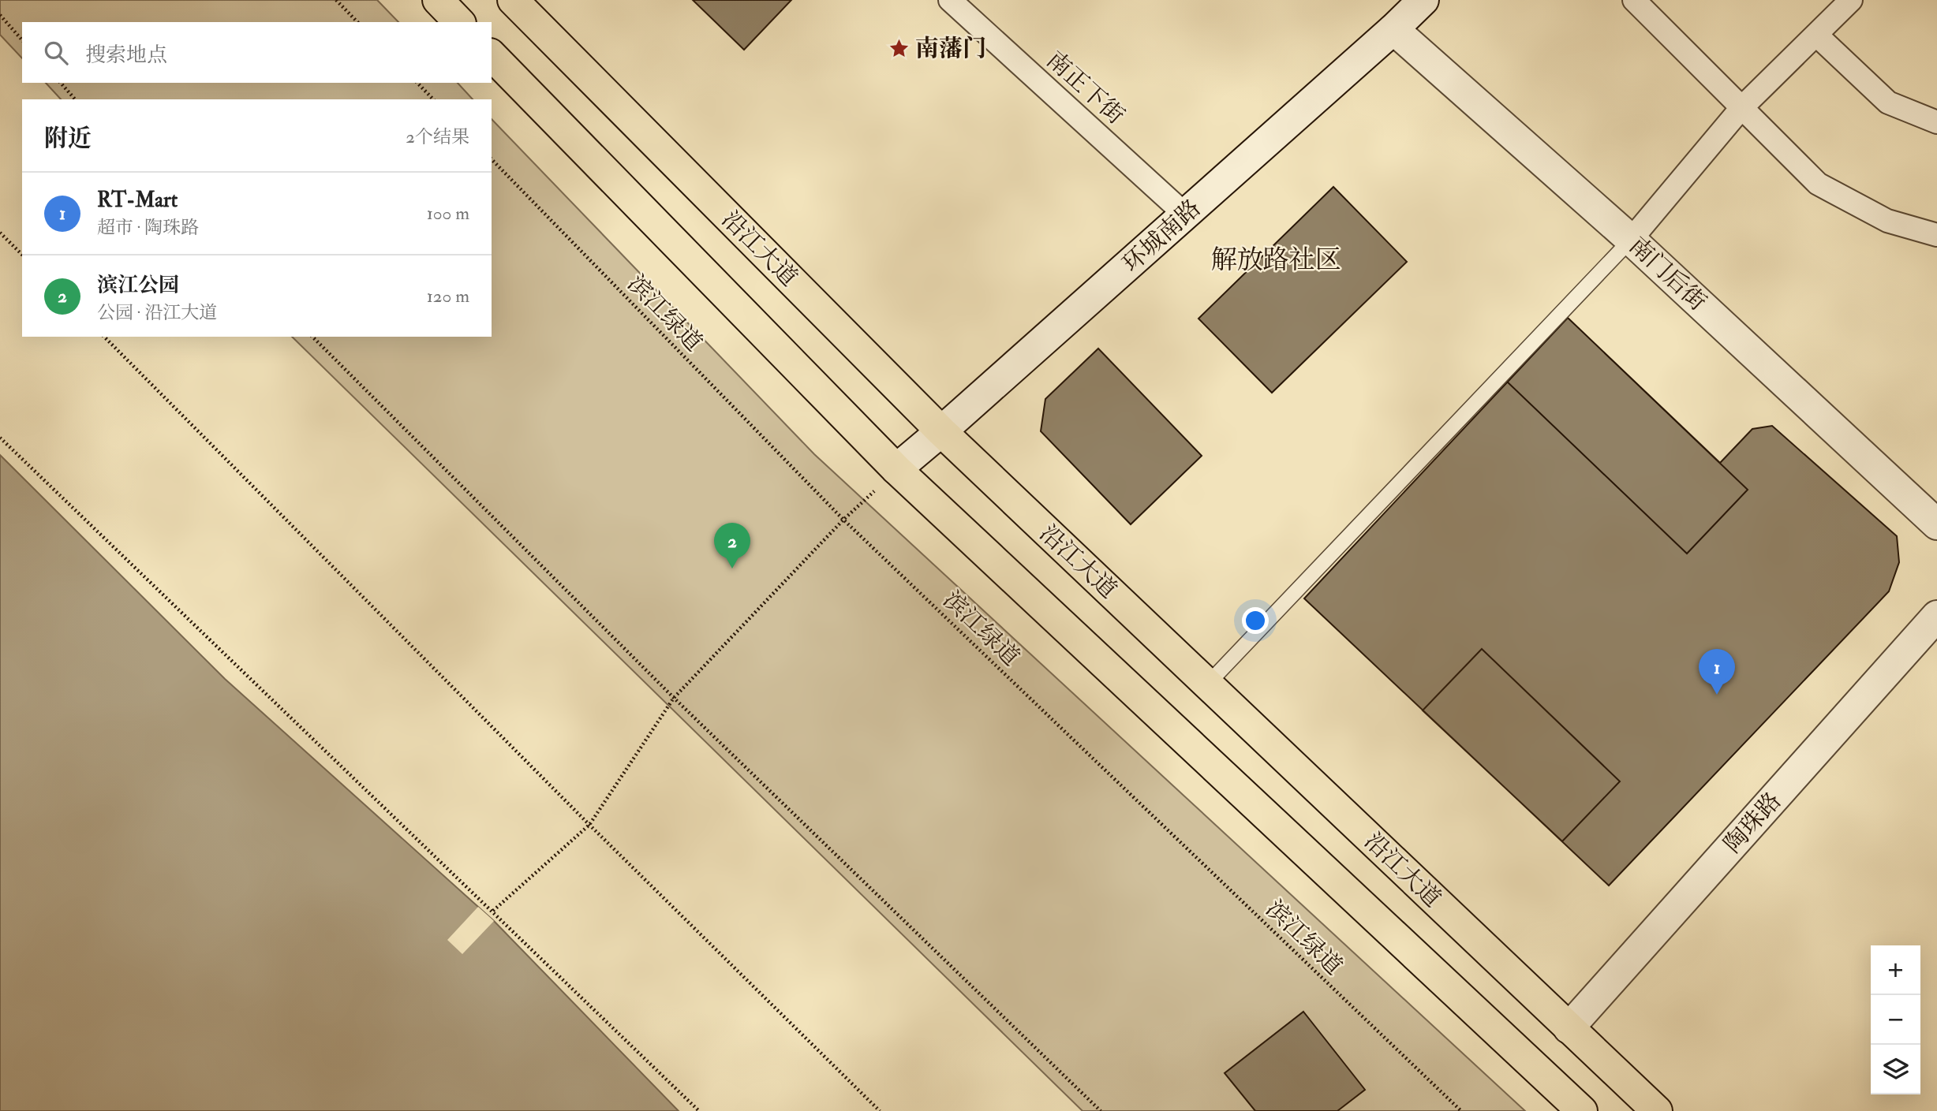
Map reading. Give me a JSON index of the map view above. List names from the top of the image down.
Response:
{
  "streets": {
    "main road": ["沿江大道"],
    "street": [
      "南正下街",
      "环城南路",
      "南门后街",
      "陶珠路"
    ],
    "path": ["滨江绿道"]
  },
  "crossings": [
    ["南正下街", "环城南路"],
    ["环城南路", "沿江大道"],
    ["环城南路", "南门后街"],
    ["沿江大道", "陶珠路"]
  ],
  "districts": ["解放路社区"],
  "places": {
    "place": ["南藩门"]
  },
  "page": {
    "search": "搜索地点",
    "heading": ["附近", "2个结果"],
    "list": [
      {
        "mark": "1",
        "name": "RT-Mart",
        "note": "超市 · 陶珠路",
        "value": "100 m"
      },
      {
        "mark": "2",
        "name": "滨江公园",
        "note": "公园 · 沿江大道",
        "value": "120 m"
      }
    ],
    "pins": ["2", "1"],
    "map_buttons": ["+", "−"]
  }
}
